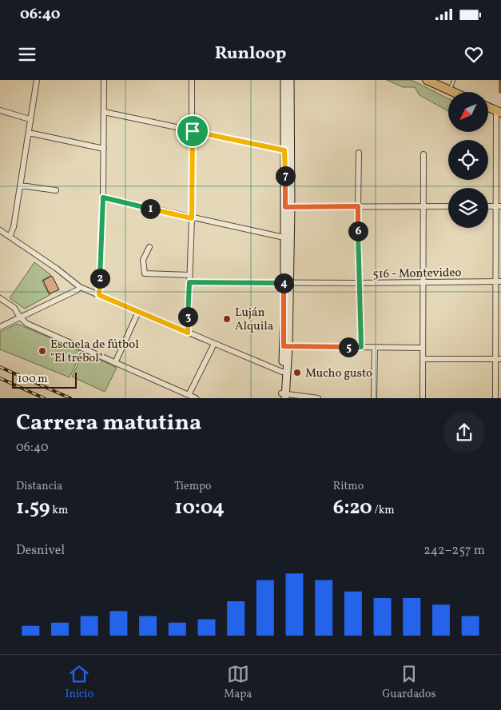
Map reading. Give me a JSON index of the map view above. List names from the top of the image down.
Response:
{
  "streets": {
    "street": ["516 - Montevideo"]
  },
  "places": ["Luján Alquila", "Escuela de fútbol \"El trébol\"", "Mucho gusto"],
  "scale_bar": "100 m",
  "north": "bottom left",
  "page": {
    "status": "06:40",
    "header": "Runloop",
    "pins": [
      "7",
      "1",
      "6",
      "2",
      "4",
      "3",
      "5"
    ],
    "scale": "100 m",
    "heading": ["Carrera matutina", "06:40"],
    "stats": [
      ["Distancia", "1.59 km"],
      ["Tiempo", "10:04"],
      ["Ritmo", "6:20 /km"]
    ],
    "chart": ["Desnivel", "242–257 m"],
    "tabs": ["Inicio", "Mapa", "Guardados"]
  }
}
